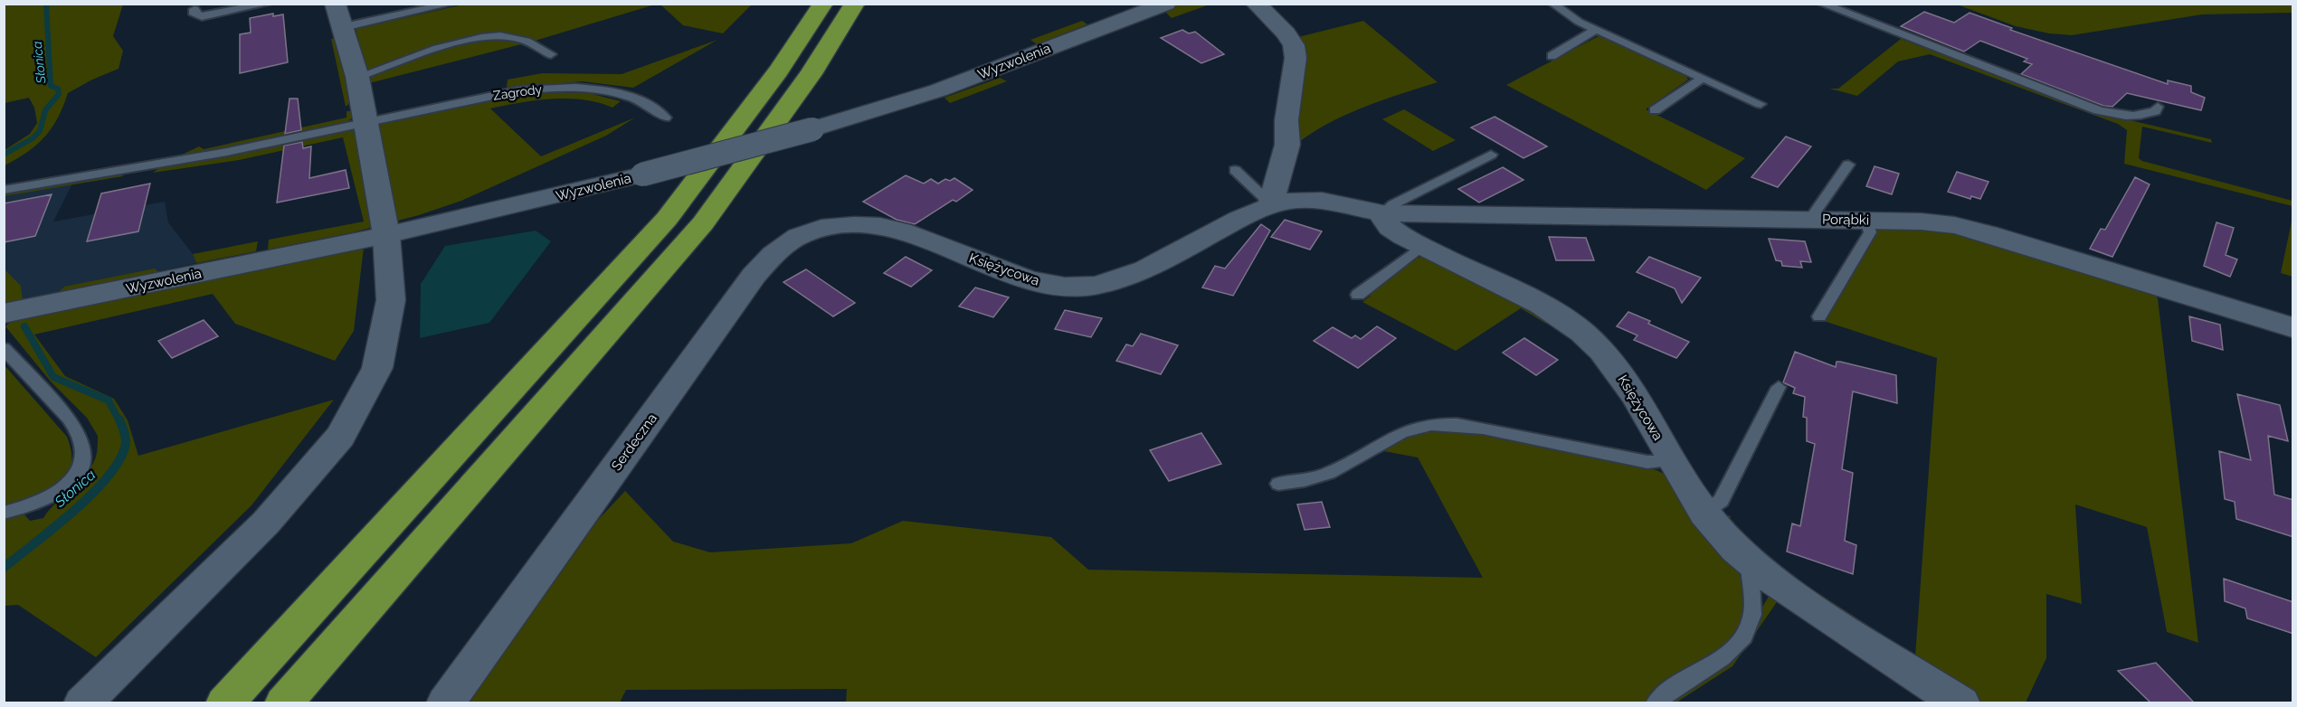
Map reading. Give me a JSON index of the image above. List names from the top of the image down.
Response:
{
  "streets": {
    "street": [
      "Wyzwolenia",
      "Porąbki",
      "Księżycowa",
      "Serdeczna"
    ],
    "lane": ["Zagrody"]
  },
  "crossings": [
    ["Porąbki", "Księżycowa"],
    ["Księżycowa", "Serdeczna"]
  ],
  "water": ["Słonica"]
}
